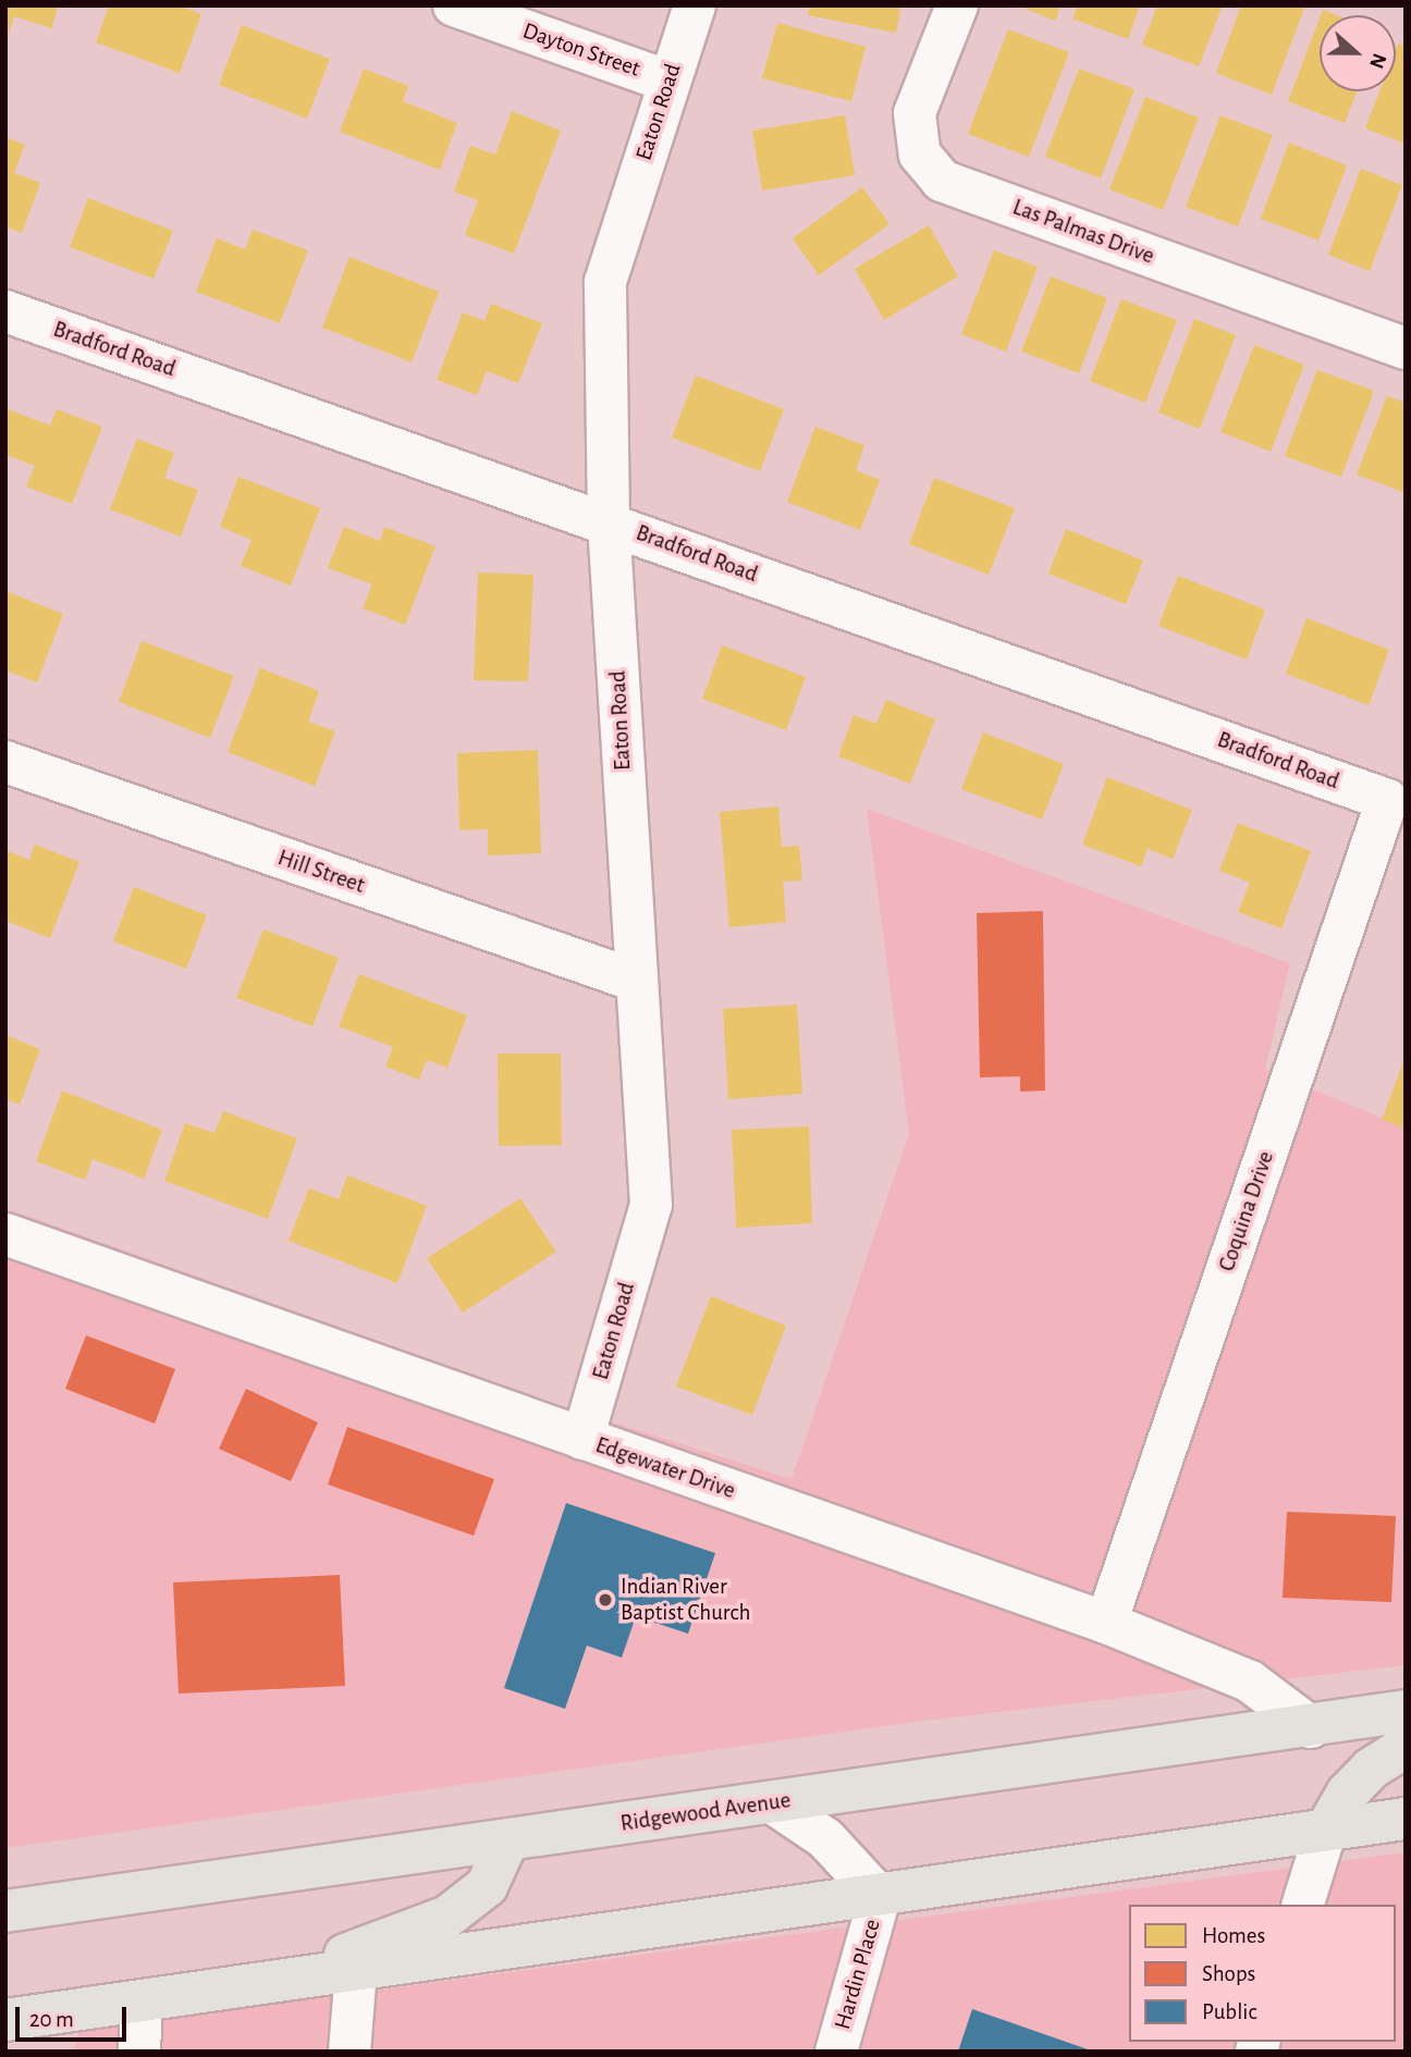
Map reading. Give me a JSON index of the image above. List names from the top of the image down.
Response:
{
  "streets": {
    "main road": ["Ridgewood Avenue"],
    "street": [
      "Dayton Street",
      "Eaton Road",
      "Las Palmas Drive",
      "Bradford Road",
      "Hill Street",
      "Coquina Drive",
      "Edgewater Drive",
      "Hardin Place"
    ]
  },
  "crossings": [
    ["Dayton Street", "Eaton Road"],
    ["Eaton Road", "Bradford Road"],
    ["Eaton Road", "Hill Street"],
    ["Eaton Road", "Edgewater Drive"],
    ["Bradford Road", "Coquina Drive"],
    ["Coquina Drive", "Edgewater Drive"],
    ["Edgewater Drive", "Ridgewood Avenue"]
  ],
  "places": ["Indian River Baptist Church"],
  "legend": ["Homes", "Shops", "Public"],
  "scale_bar": "20 m",
  "north": "right"
}
